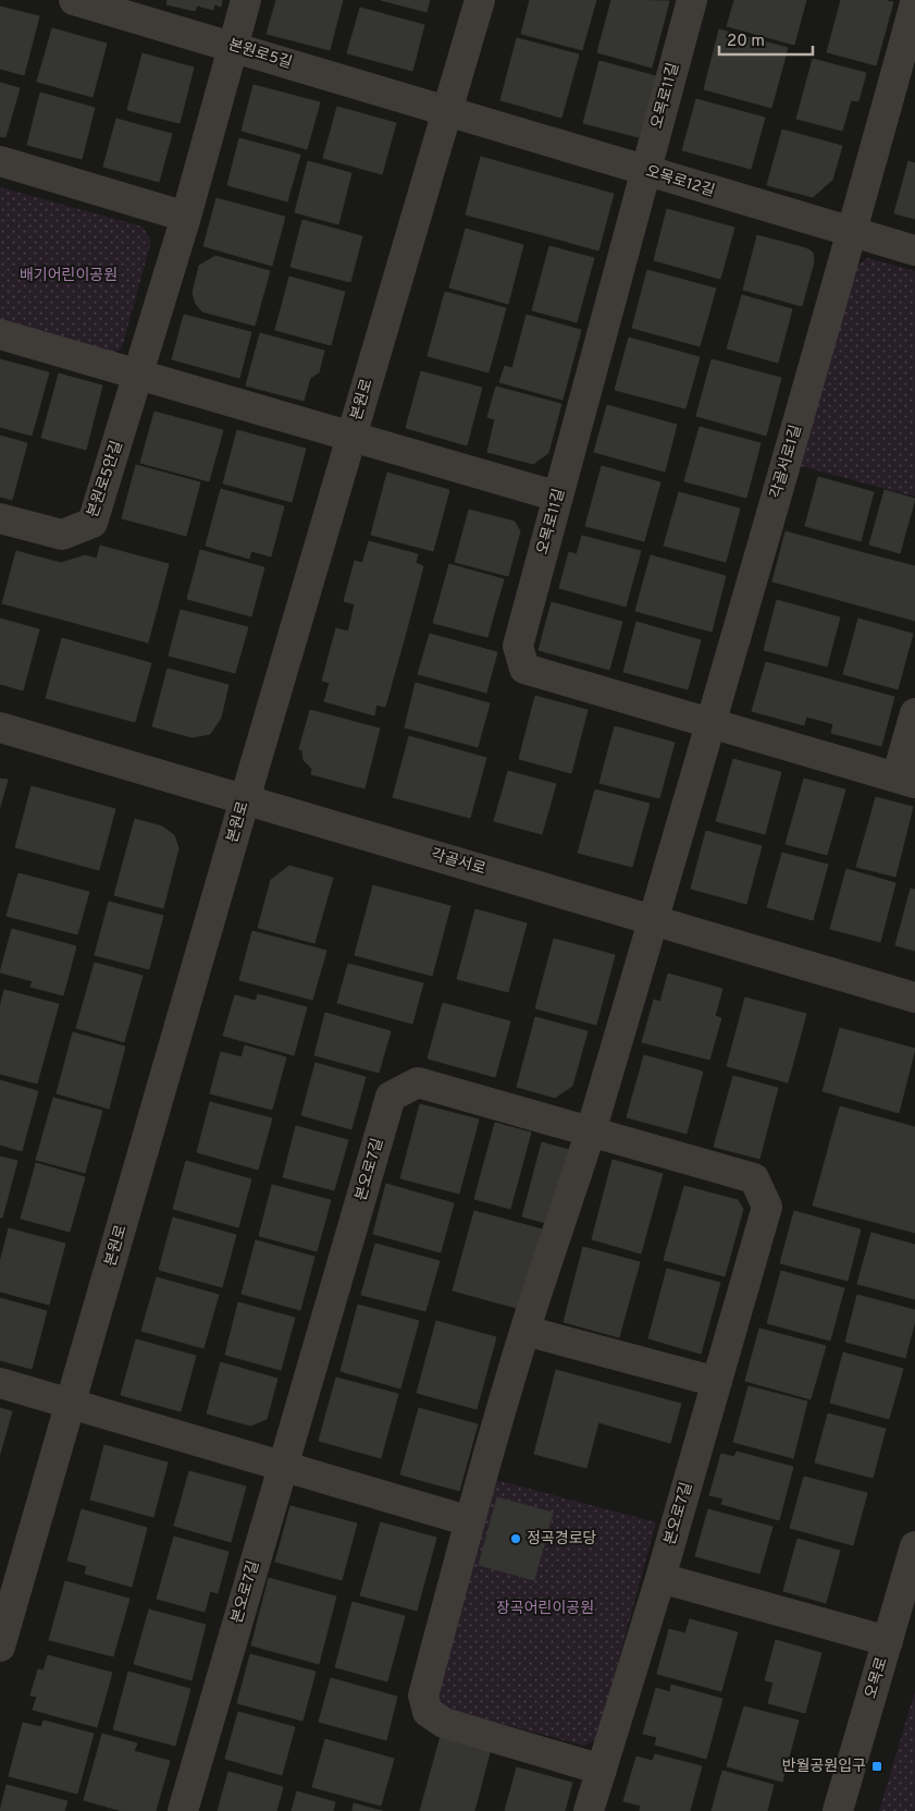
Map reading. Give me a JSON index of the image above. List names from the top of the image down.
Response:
{
  "streets": {
    "street": [
      "본원로5길",
      "오목로11길",
      "오목로12길",
      "본원로",
      "각골서로1길",
      "본원로5안길",
      "각골서로",
      "본오로7길",
      "오목로"
    ]
  },
  "crossings": [
    ["본원로5길", "오목로12길"],
    ["본원로5길", "본원로"],
    ["본원로5길", "본원로5안길"],
    ["오목로11길", "오목로12길"],
    ["오목로11길", "각골서로1길"],
    ["오목로12길", "본원로"],
    ["오목로12길", "각골서로1길"],
    ["본원로", "각골서로"],
    ["각골서로1길", "각골서로"],
    ["각골서로1길", "본오로7길"]
  ],
  "parks": ["배기어린이공원", "장곡어린이공원"],
  "places": {
    "other": ["정곡경로당"],
    "transit": ["반월공원입구"]
  },
  "scale_bar": "20 m"
}
